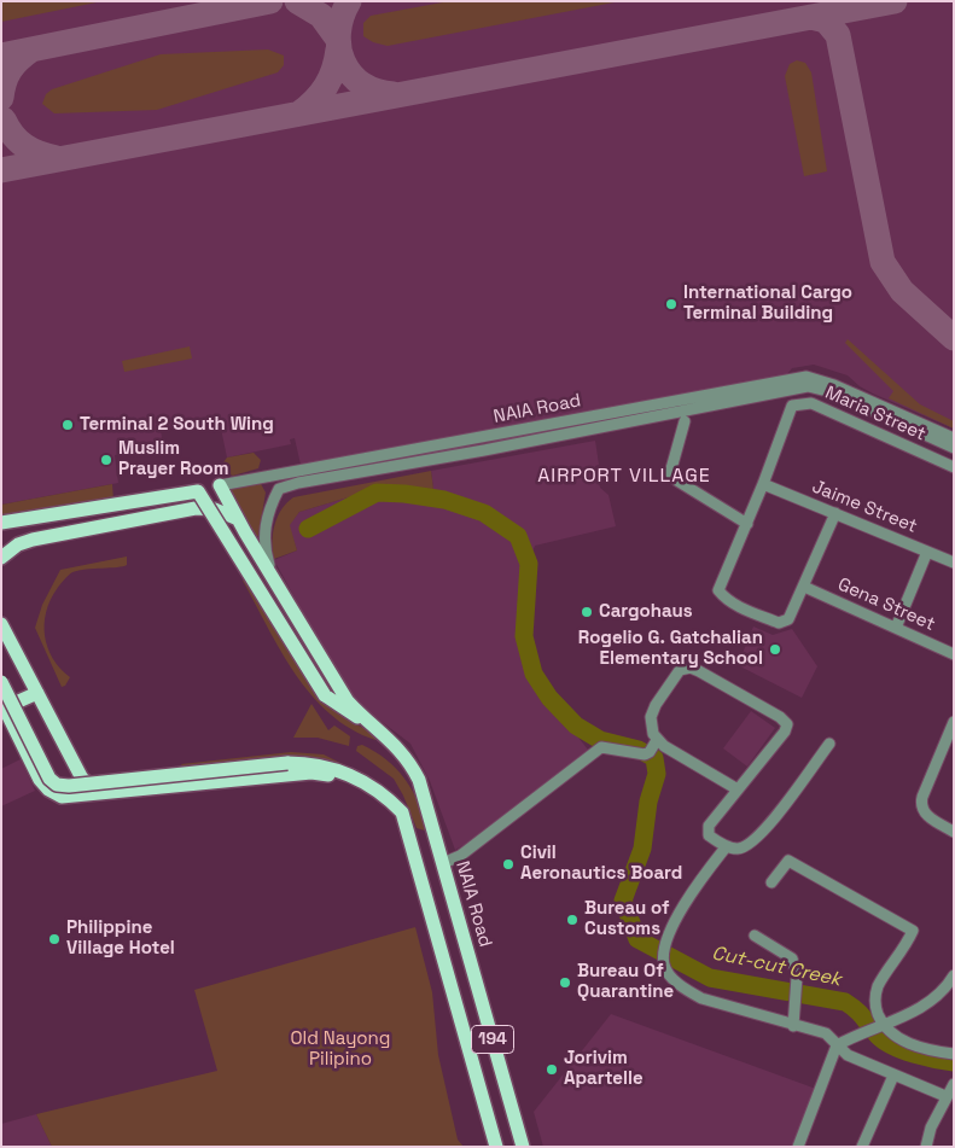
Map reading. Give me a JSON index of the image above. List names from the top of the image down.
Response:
{
  "streets": {
    "main road": ["NAIA Road", "194"],
    "street": ["Maria Street", "Jaime Street", "Gena Street"]
  },
  "crossings": [
    ["Maria Street", "Jaime Street"]
  ],
  "districts": ["AIRPORT VILLAGE"],
  "water": ["Cut-cut Creek"],
  "parks": ["Old Nayong Pilipino"],
  "places": [
    "International Cargo Terminal Building",
    "Terminal 2 South Wing",
    "Muslim Prayer Room",
    "Cargohaus",
    "Rogelio G. Gatchalian Elementary School",
    "Civil Aeronautics Board",
    "Bureau of Customs",
    "Philippine Village Hotel",
    "Bureau Of Quarantine",
    "Jorivim Apartelle"
  ]
}
